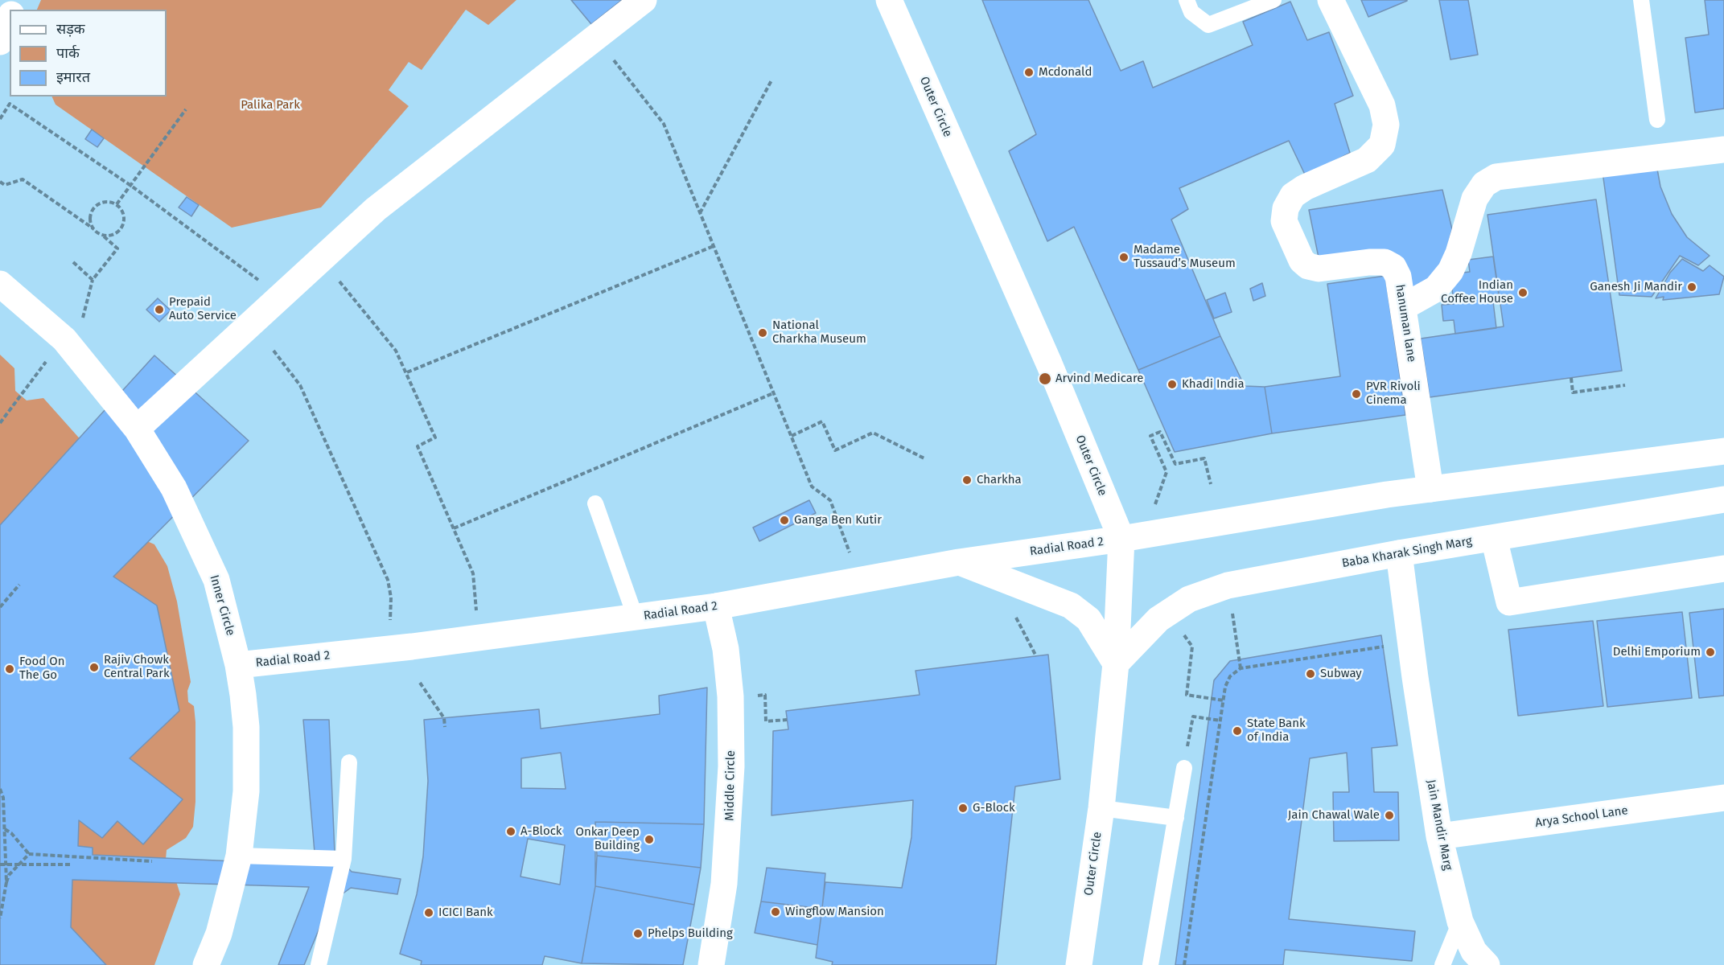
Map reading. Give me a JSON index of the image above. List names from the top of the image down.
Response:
{
  "streets": {
    "street": [
      "Outer Circle",
      "hanuman lane",
      "Radial Road 2",
      "Baba Kharak Singh Marg",
      "Inner Circle",
      "Middle Circle",
      "Arya School Lane",
      "Jain Mandir Marg"
    ]
  },
  "crossings": [
    ["Outer Circle", "Radial Road 2"],
    ["Outer Circle", "Baba Kharak Singh Marg"],
    ["Radial Road 2", "Inner Circle"],
    ["Radial Road 2", "Middle Circle"],
    ["Baba Kharak Singh Marg", "Jain Mandir Marg"],
    ["Arya School Lane", "Jain Mandir Marg"]
  ],
  "parks": ["Palika Park"],
  "places": [
    "Mcdonald",
    "Madame Tussaud’s Museum",
    "Ganesh Ji Mandir",
    "Indian Coffee House",
    "Prepaid Auto Service",
    "National Charkha Museum",
    "Arvind Medicare",
    "Khadi India",
    "PVR Rivoli Cinema",
    "Charkha",
    "Ganga Ben Kutir",
    "Delhi Emporium",
    "Rajiv Chowk Central Park",
    "Food On The Go",
    "Subway",
    "State Bank of India",
    "G-Block",
    "Jain Chawal Wale",
    "A-Block",
    "Onkar Deep Building",
    "Wingflow Mansion",
    "ICICI Bank",
    "Phelps Building"
  ],
  "legend": ["सड़क", "पार्क", "इमारत"]
}
